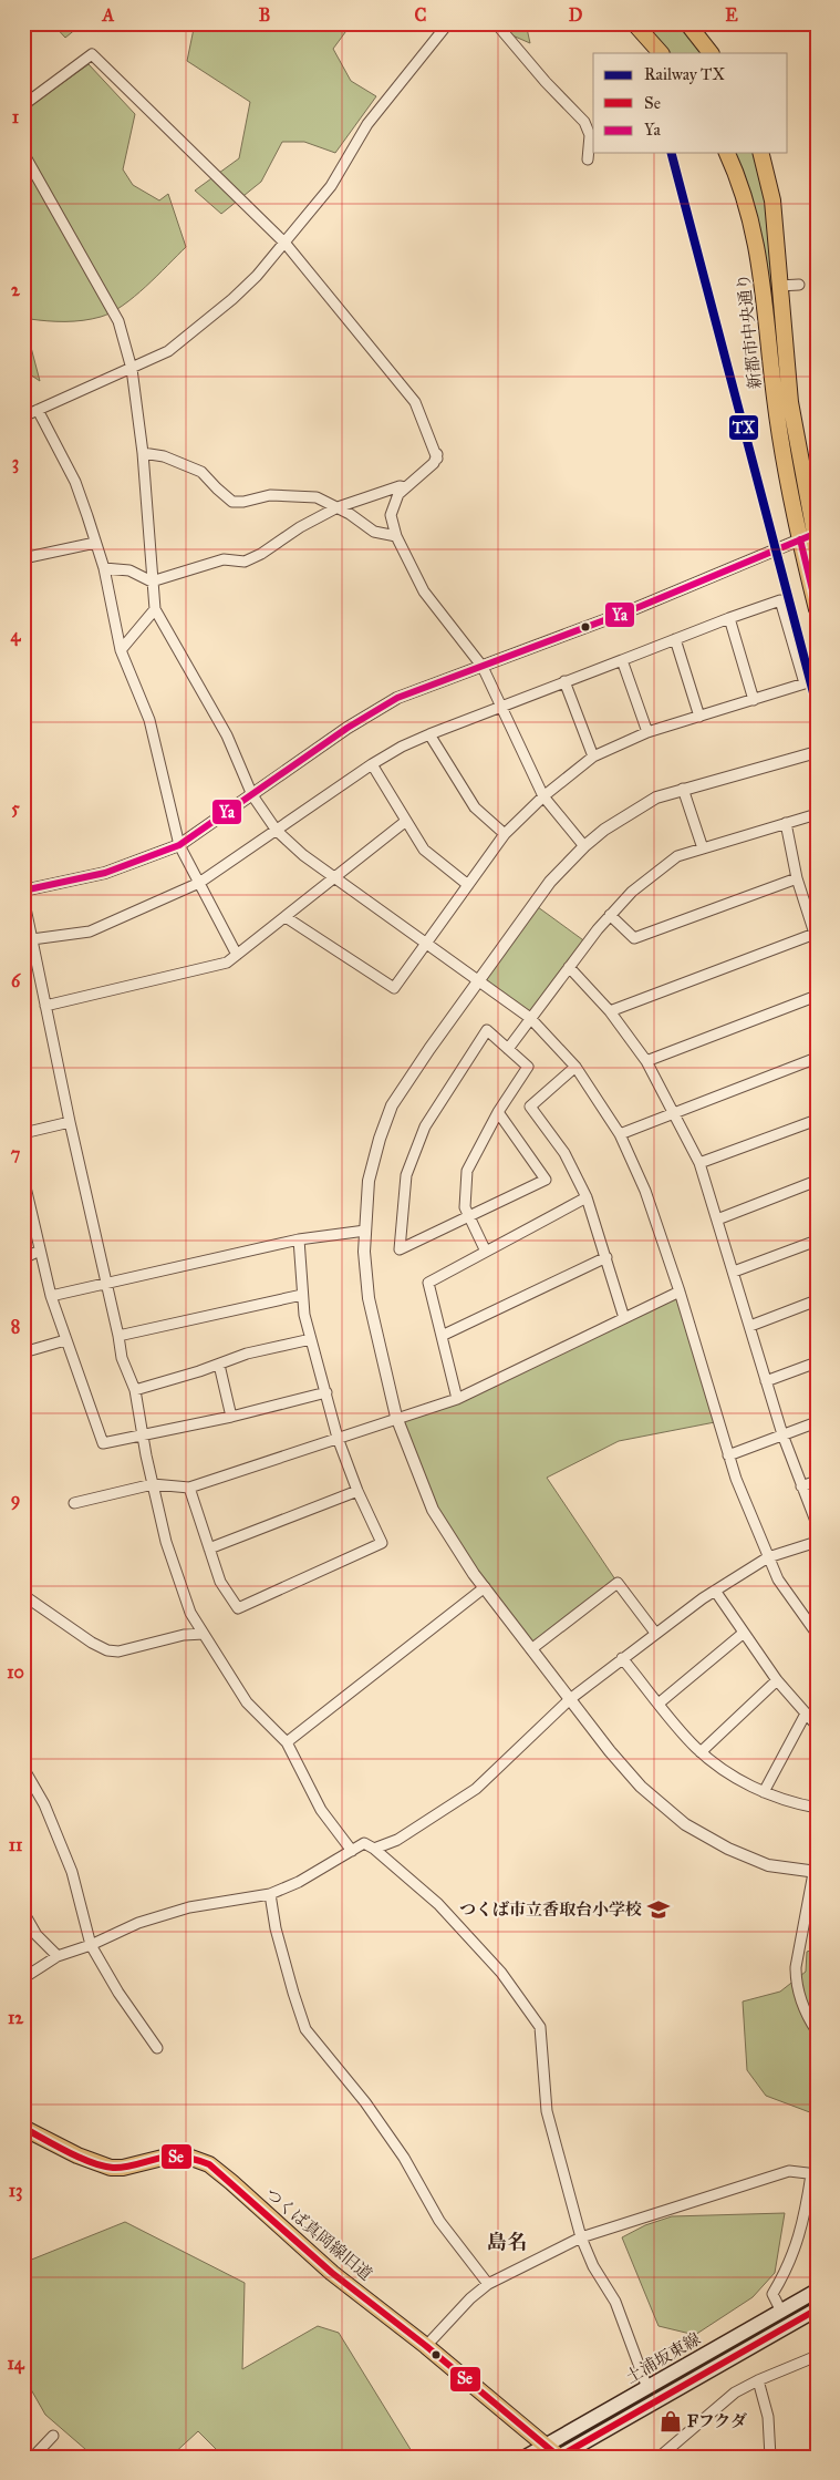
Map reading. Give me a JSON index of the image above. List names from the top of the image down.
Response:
{
  "streets": {
    "main road": ["新都市中央通り", "つくば真岡線旧道", "土浦坂東線"]
  },
  "crossings": [
    ["つくば真岡線旧道", "土浦坂東線"]
  ],
  "districts": ["島名"],
  "places": {
    "school or university": ["つくば市立香取台小学校"],
    "shop": ["Fフクダ"]
  },
  "lines": ["rail line TX", "transit line Ya", "transit line Se"],
  "legend": ["Railway TX", "Se", "Ya"],
  "grid": {
    "columns": [
      "A",
      "B",
      "C",
      "D",
      "E"
    ],
    "rows": [
      "1",
      "2",
      "3",
      "4",
      "5",
      "6",
      "7",
      "8",
      "9",
      "10",
      "11",
      "12",
      "13",
      "14"
    ]
  }
}
